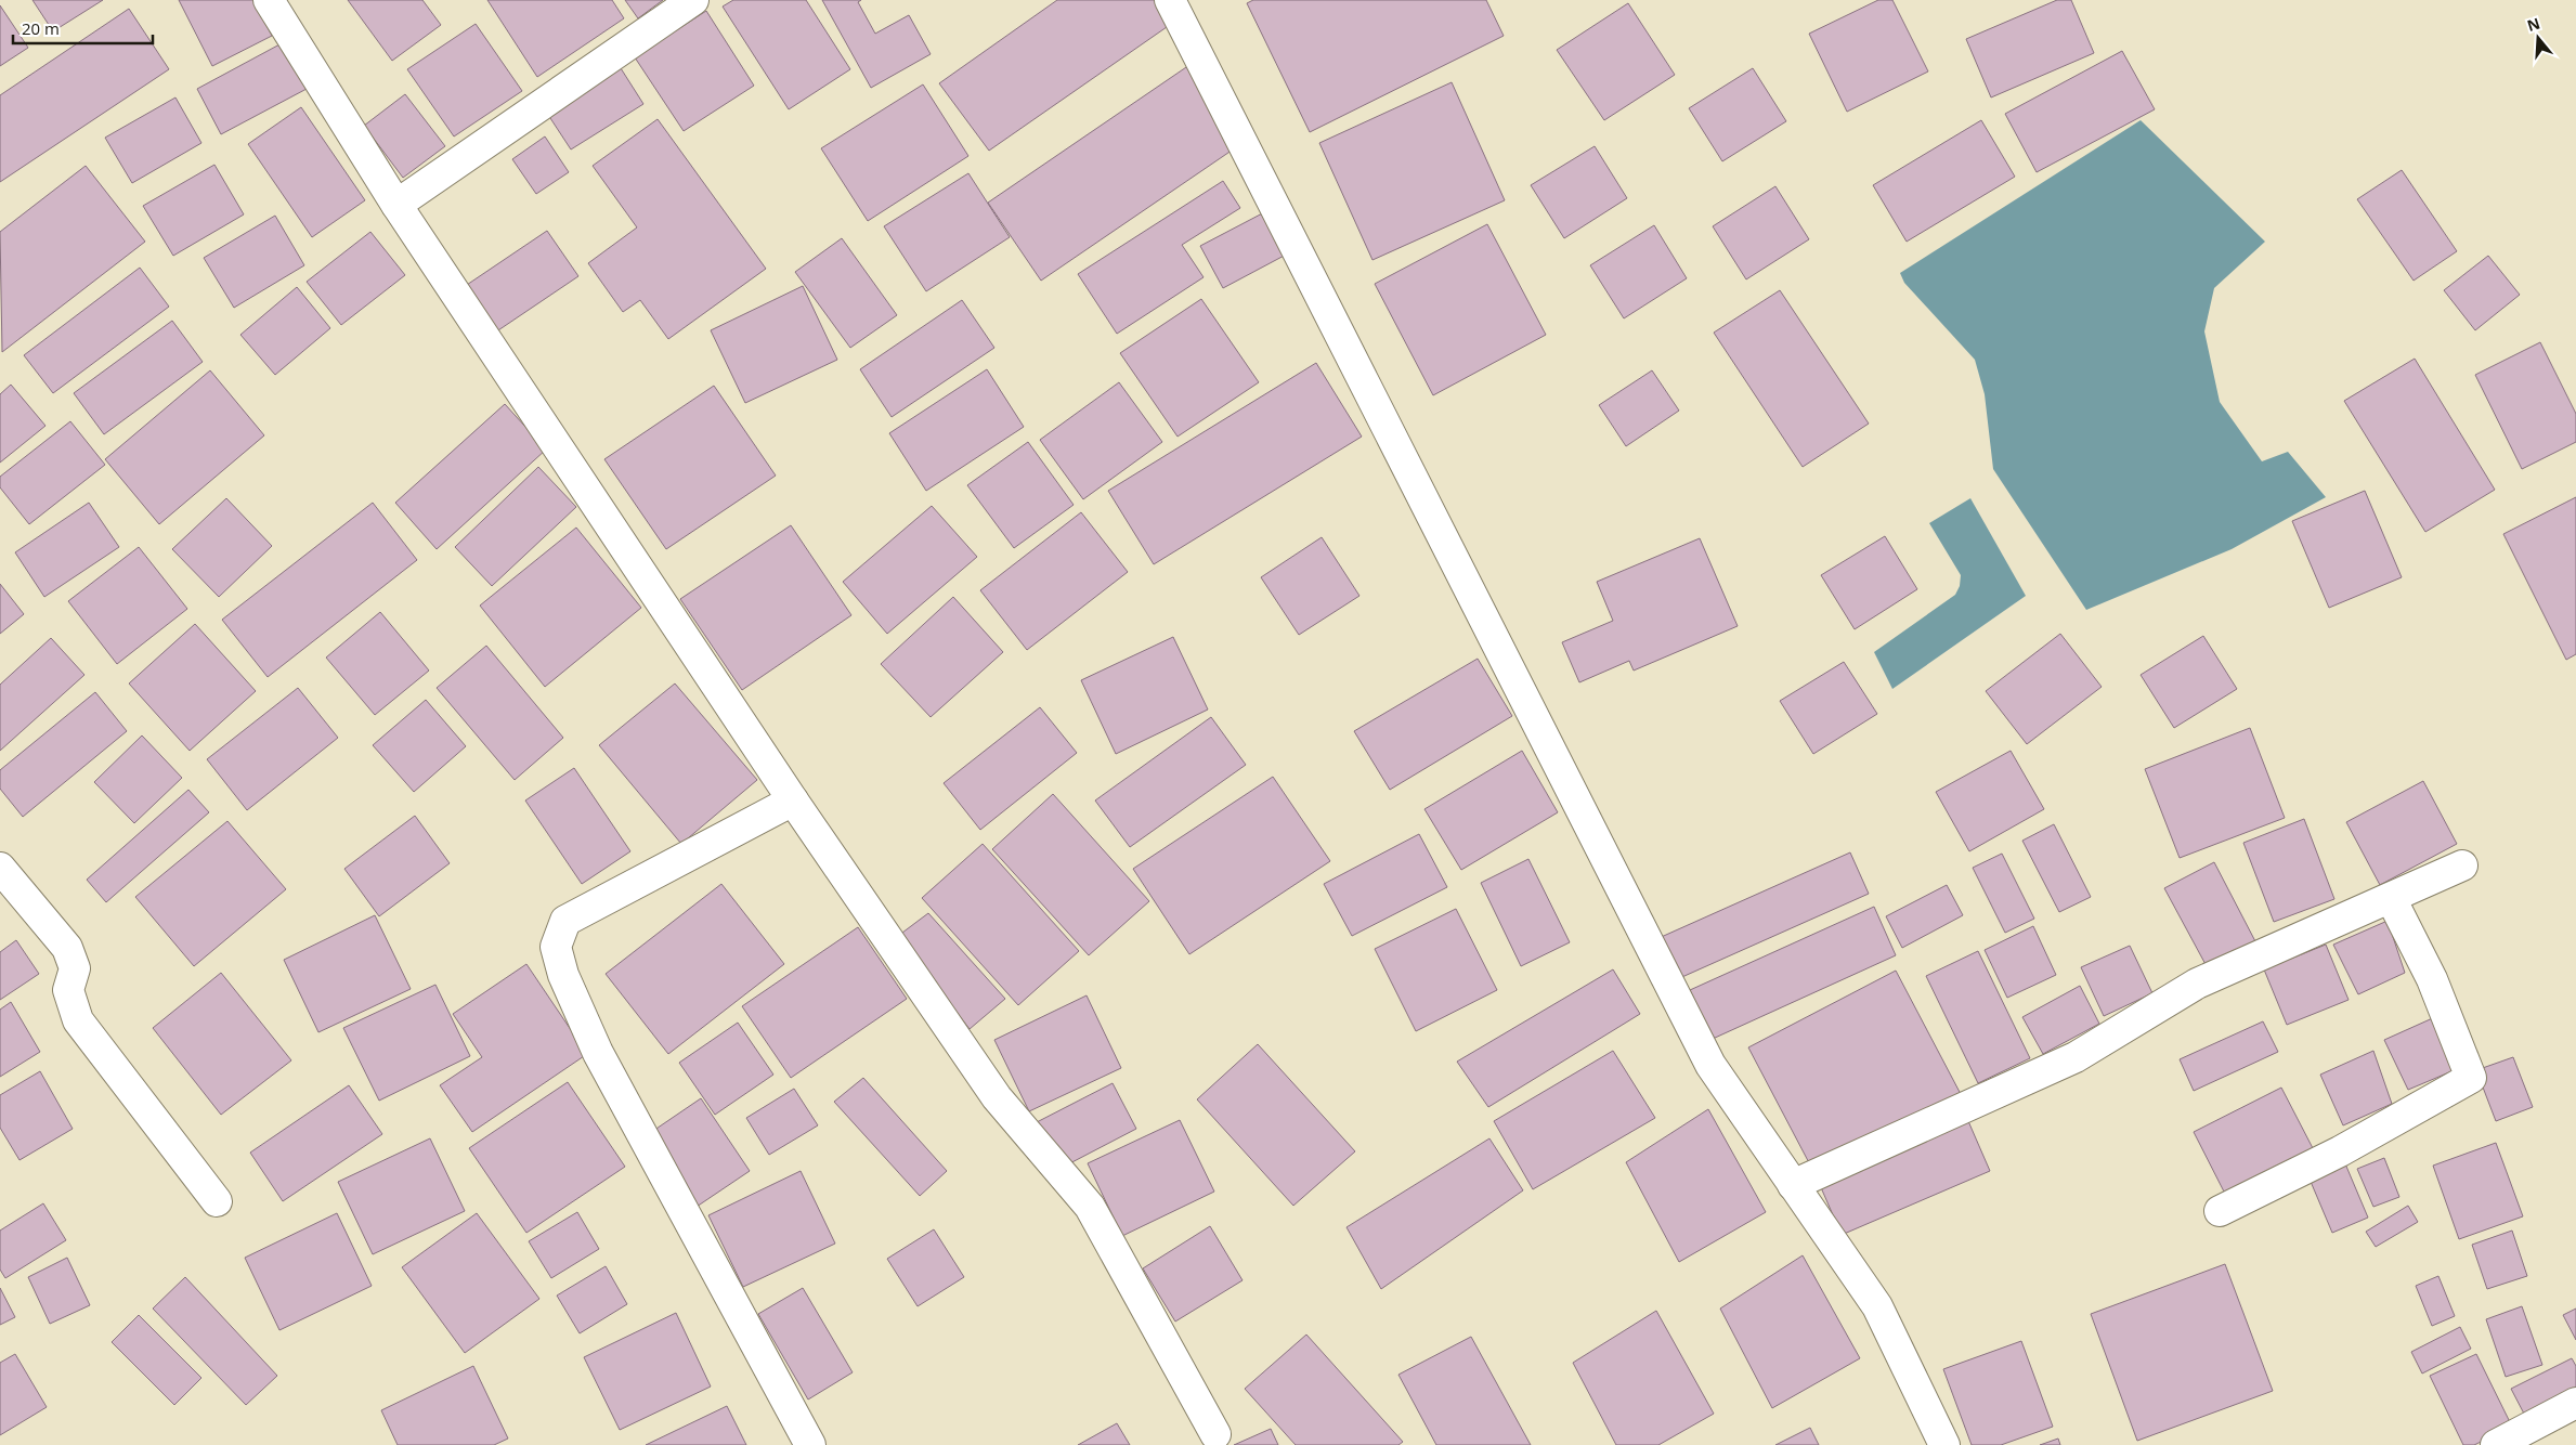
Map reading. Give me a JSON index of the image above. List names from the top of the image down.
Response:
{
  "scale_bar": "20 m",
  "north": "top"
}
